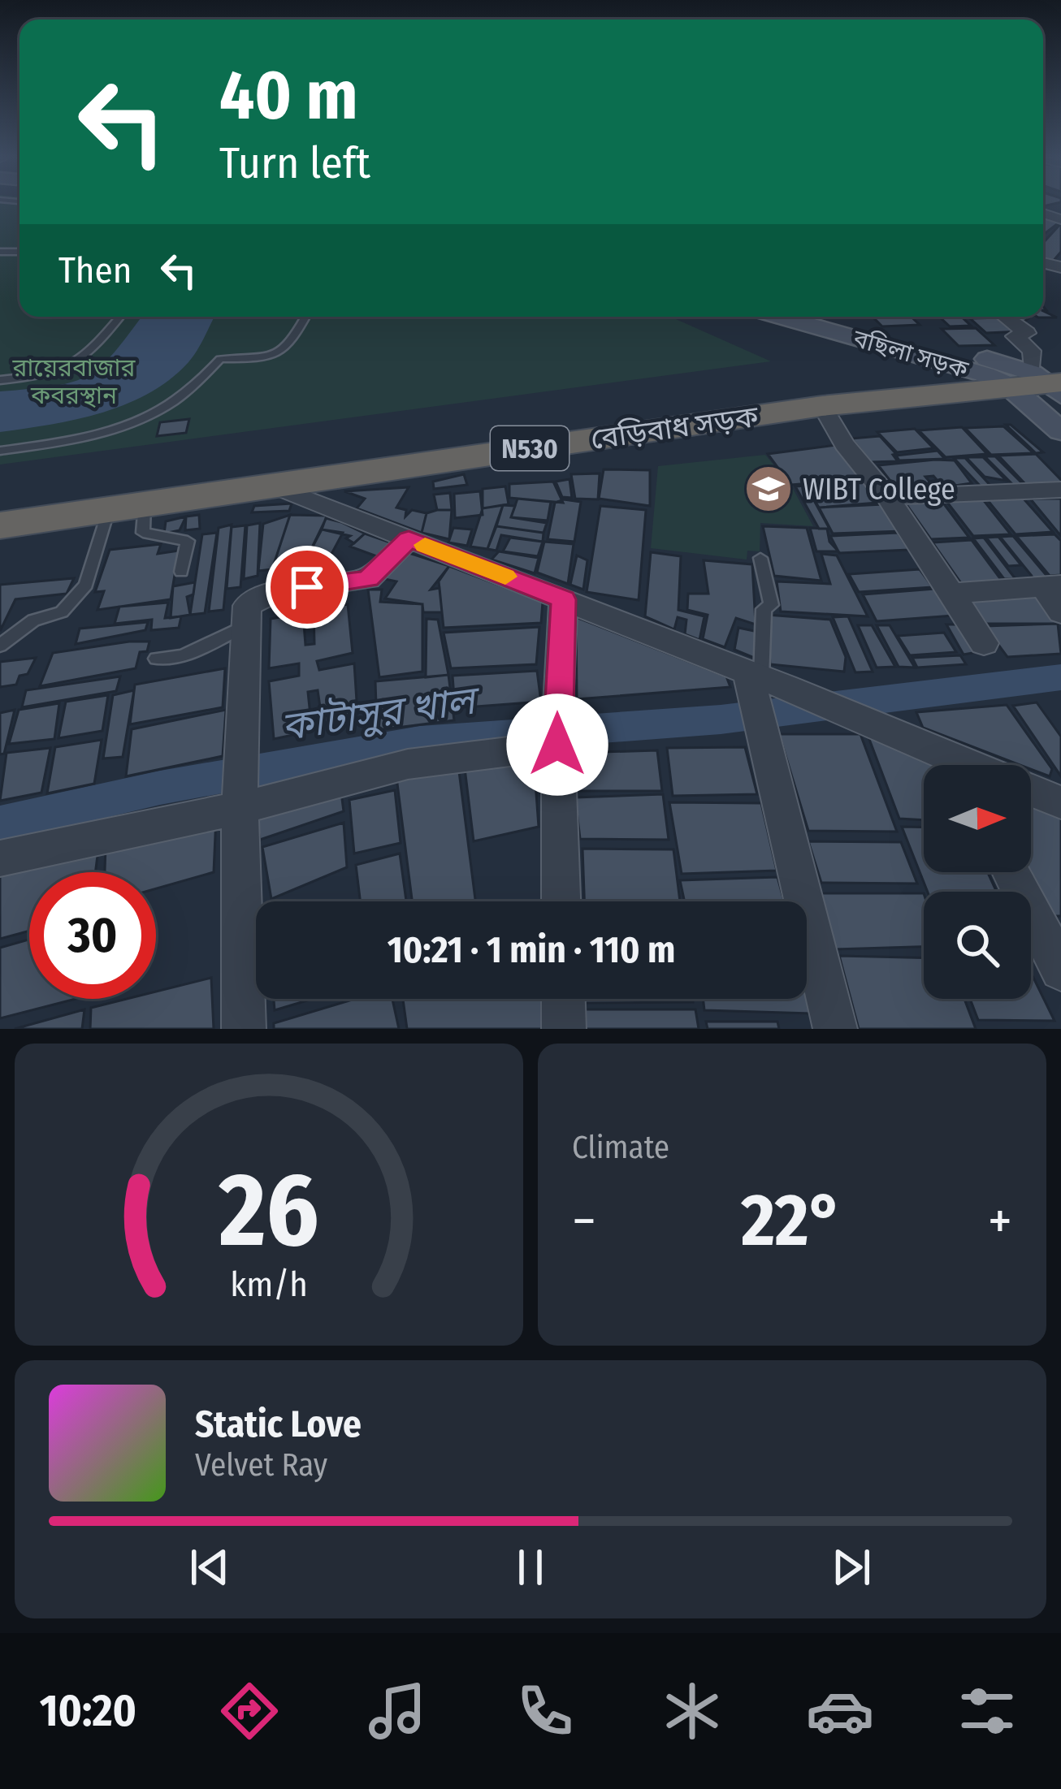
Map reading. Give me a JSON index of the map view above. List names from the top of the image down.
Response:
{
  "streets": {
    "highway": ["বেড়িবাধ সড়ক", "N530"],
    "main road": ["বছিলা সড়ক"]
  },
  "crossings": [
    ["বছিলা সড়ক", "বেড়িবাধ সড়ক"]
  ],
  "water": ["কাটাসুর খাল"],
  "parks": ["রায়েরবাজার কবরস্থান"],
  "places": {
    "school or university": ["WIBT College"]
  },
  "north": "right",
  "page": {
    "turn": ["40 m", "Turn left"],
    "then": "Then",
    "limit": "30",
    "trip": "10:21 · 1 min · 110 m",
    "tile": "Climate",
    "heat": ["−", "22°", "+"],
    "song": ["Static Love", "Velvet Ray"],
    "tabs": "10:20",
    "gauge": ["26", "km/h"]
  }
}
